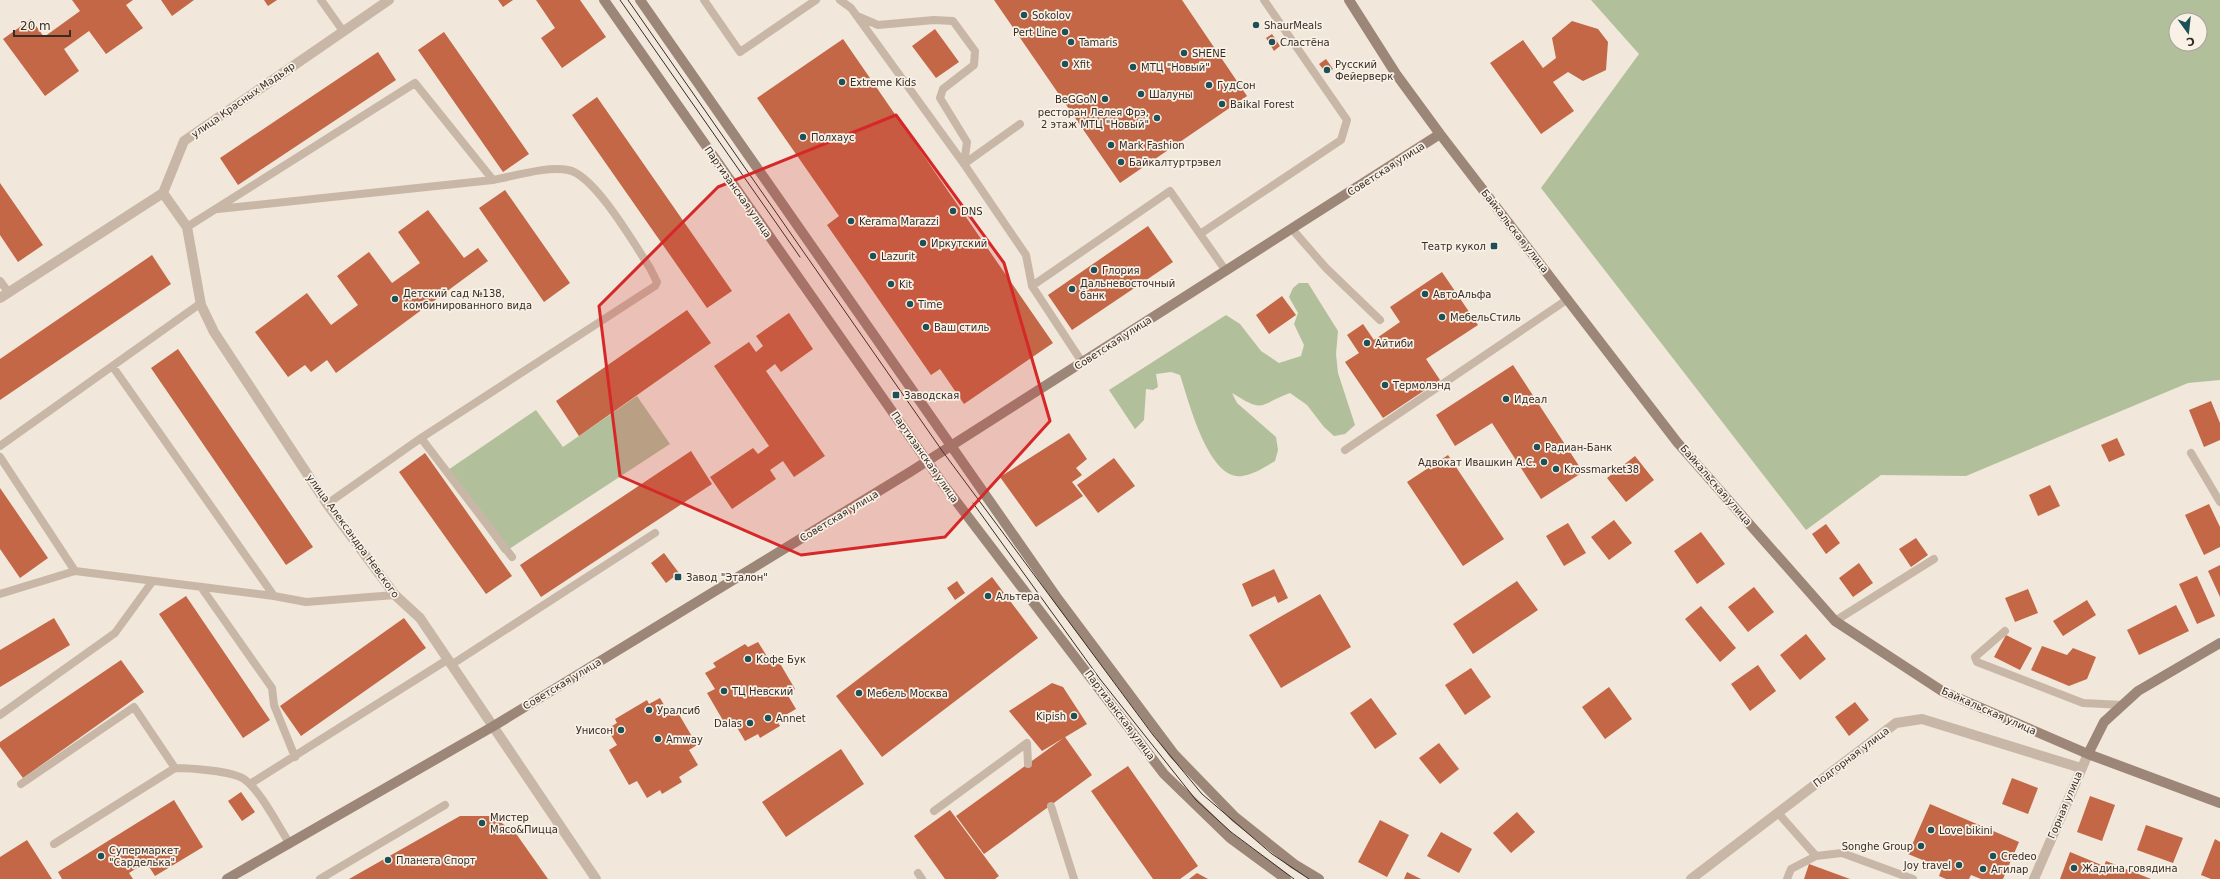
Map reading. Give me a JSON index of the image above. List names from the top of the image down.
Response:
{
  "streets": {
    "street": [
      "улица Красных Мадьяр",
      "Советская улица",
      "Партизанская улица",
      "Байкальская улица",
      "улица Александра Невского",
      "Подгорная улица",
      "Горная улица"
    ]
  },
  "crossings": [
    ["улица Красных Мадьяр", "улица Александра Невского"],
    ["Советская улица", "Партизанская улица"],
    ["Советская улица", "Байкальская улица"],
    ["Советская улица", "улица Александра Невского"],
    ["Байкальская улица", "Горная улица"],
    ["Подгорная улица", "Горная улица"]
  ],
  "places": {
    "other": [
      "Sokolov",
      "ShaurMeals",
      "Pert Line",
      "Tamaris",
      "Сластёна",
      "SHENE",
      "Xfit",
      "МТЦ \"Новый\"",
      "Русский Фейерверк",
      "Extreme Kids",
      "ГудСон",
      "Шалуны",
      "BeGGoN",
      "Baikal Forest",
      "ресторан Лелея Фрэ, 2 этаж МТЦ \"Новый\"",
      "Полхаус",
      "Mark Fashion",
      "Байкалтуртрэвел",
      "DNS",
      "Kerama Marazzi",
      "Иркутский",
      "Lazurit",
      "Глория",
      "Kit",
      "Дальневосточный банк",
      "АвтоАльфа",
      "Детский сад №138, комбинированного вида",
      "Time",
      "МебельСтиль",
      "Ваш стиль",
      "Айтиби",
      "Термолэнд",
      "Идеал",
      "Радиан-Банк",
      "Адвокат Ивашкин А.С.",
      "Krossmarket38",
      "Альтера",
      "Кофе Бук",
      "ТЦ Невский",
      "Мебель Москва",
      "Уралсиб",
      "Kipish",
      "Annet",
      "Dalas",
      "Унисон",
      "Amway",
      "Мистер Мясо&Пицца",
      "Love bikini",
      "Songhe Group",
      "Супермаркет \"Сарделька\"",
      "Credeo",
      "Планета Спорт",
      "Joy travel",
      "Жадина говядина",
      "Агилар"
    ],
    "transit": ["Театр кукол", "Заводская", "Завод \"Эталон\""]
  },
  "scale_bar": "20 m",
  "north": "bottom"
}
